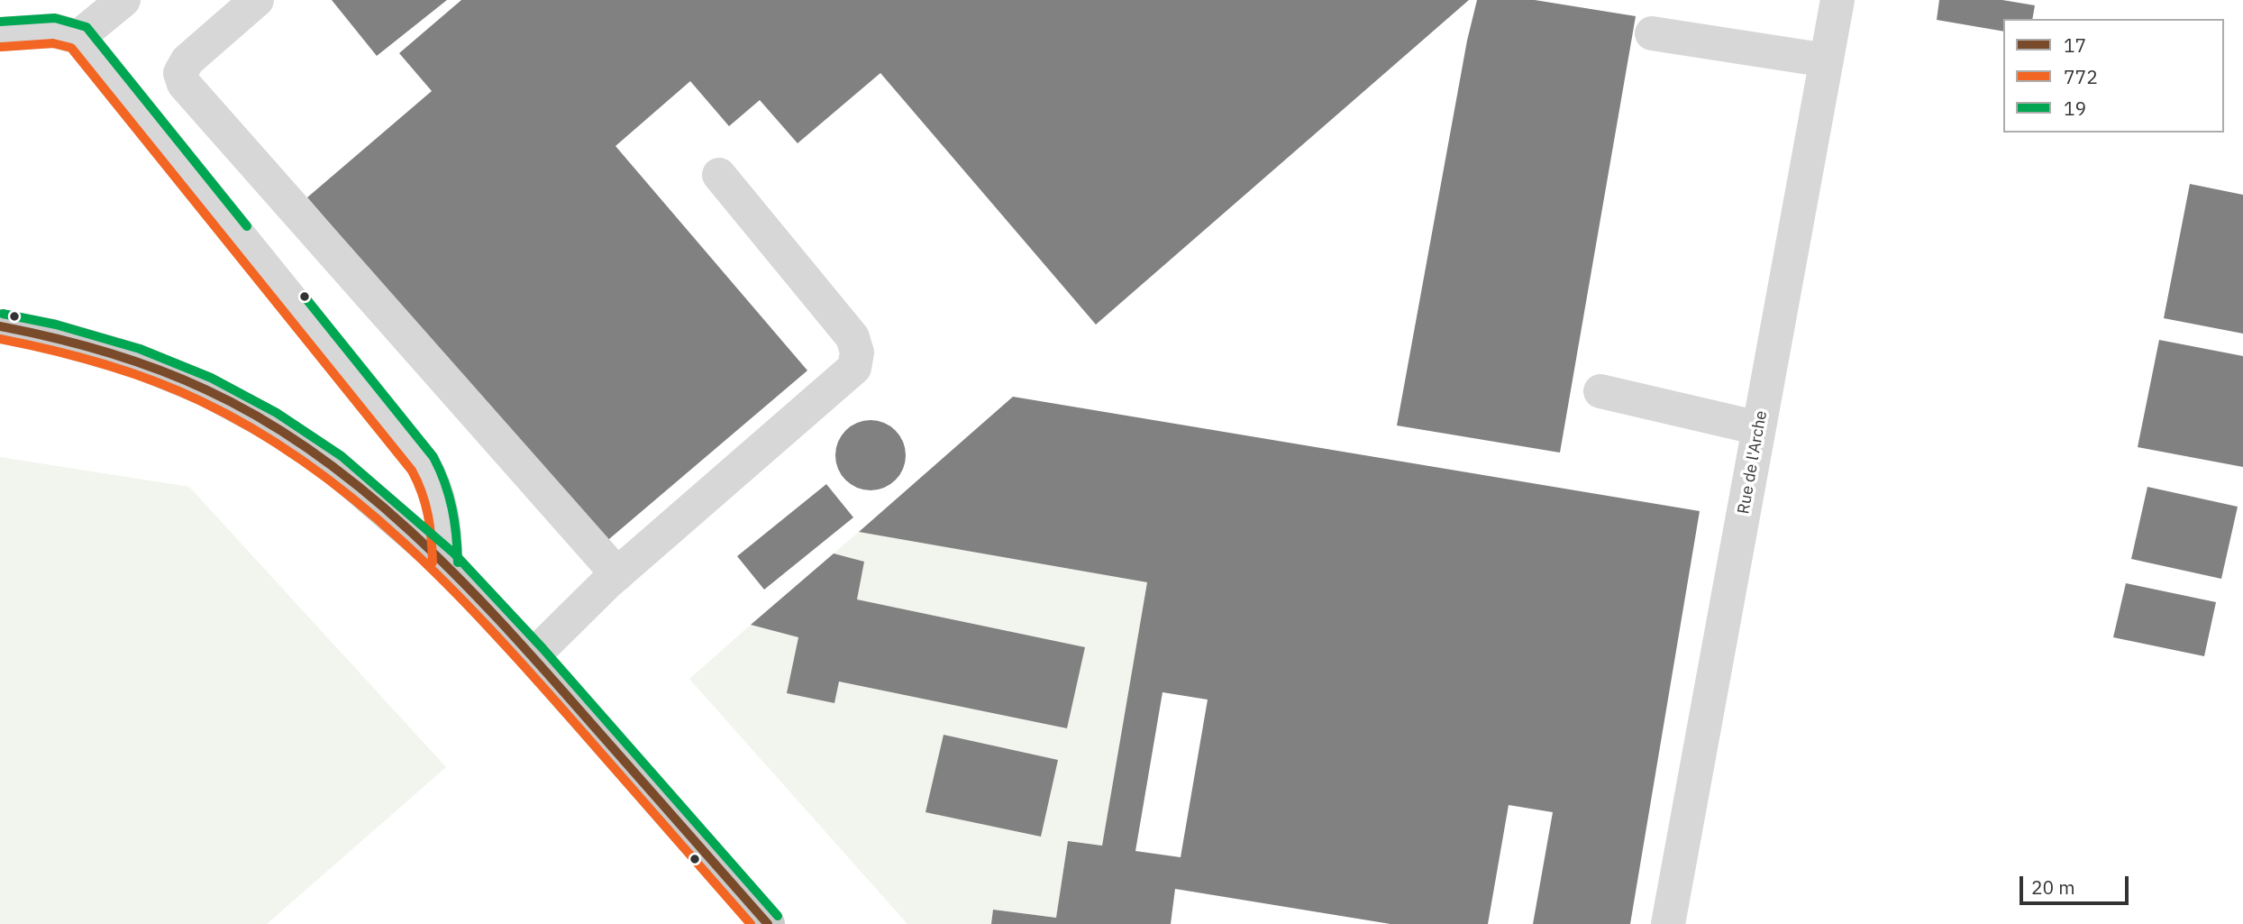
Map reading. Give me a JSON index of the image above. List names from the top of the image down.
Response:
{
  "streets": {
    "street": ["Rue de l'Arche"]
  },
  "lines": ["transit line 19", "transit line 772", "transit line 17"],
  "legend": ["17", "772", "19"],
  "scale_bar": "20 m"
}
